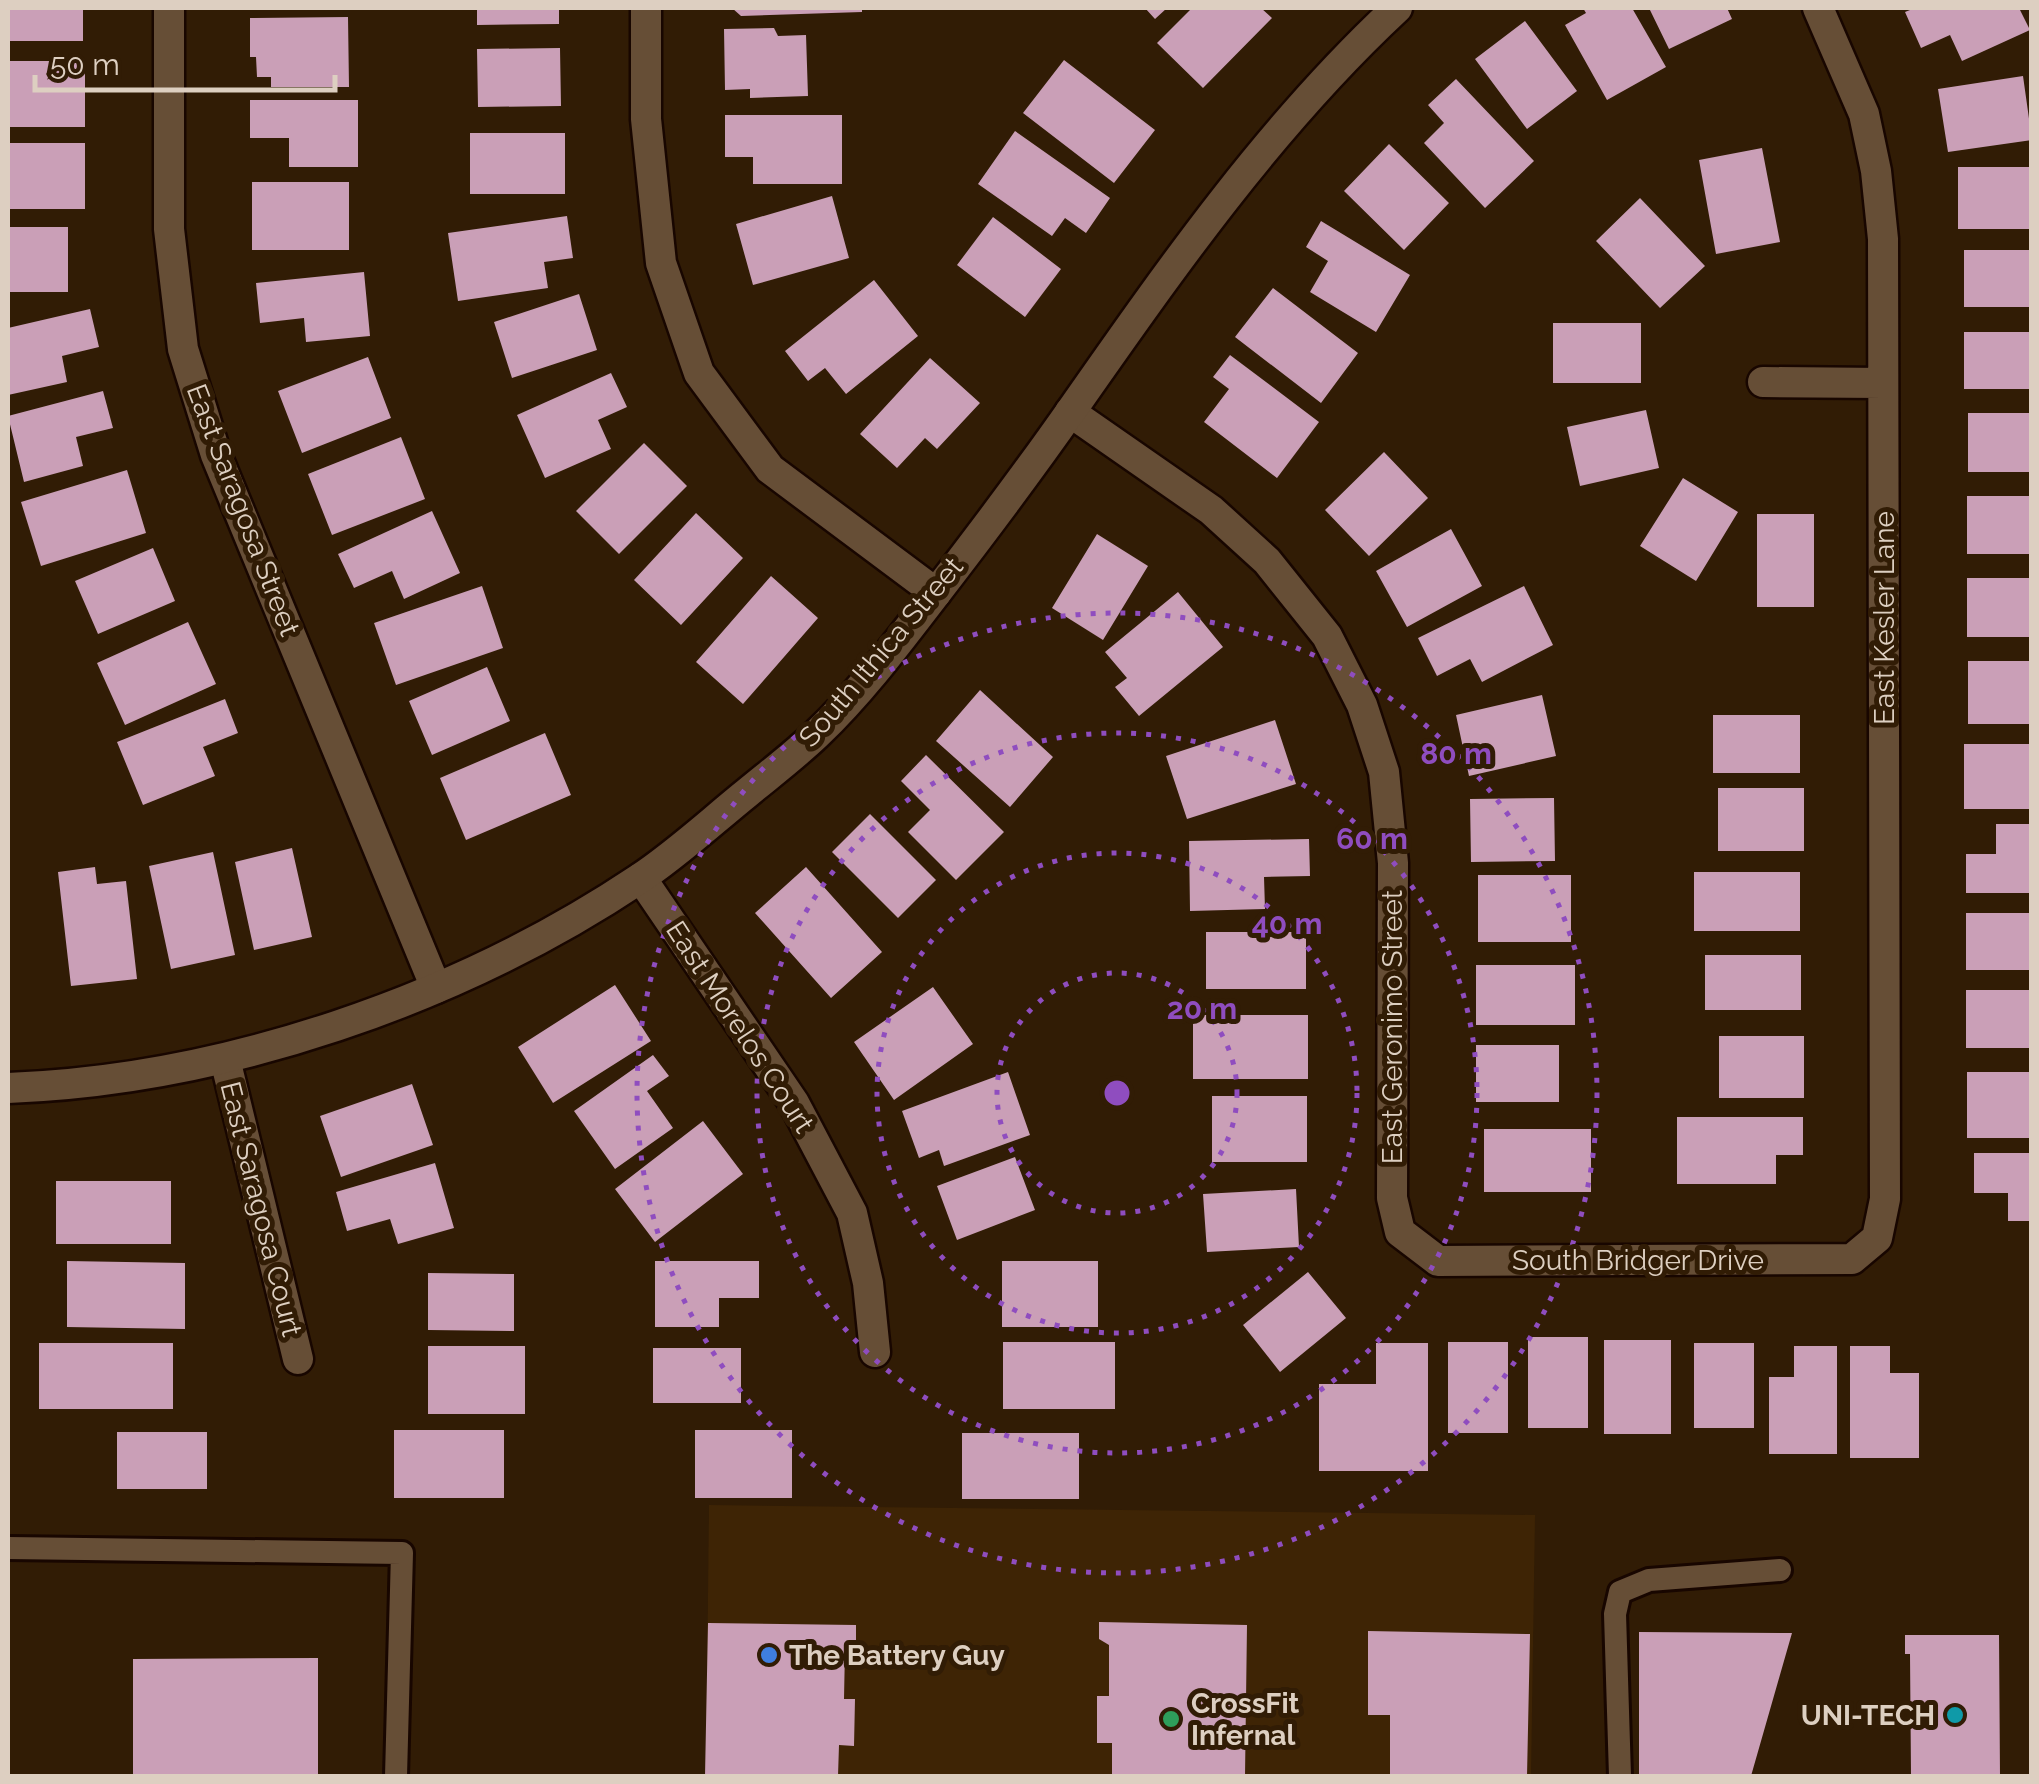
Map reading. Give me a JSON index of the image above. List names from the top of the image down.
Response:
{
  "streets": {
    "street": [
      "East Saragosa Street",
      "East Kesler Lane",
      "South Ithica Street",
      "East Morelos Court",
      "East Geronimo Street",
      "East Saragosa Court",
      "South Bridger Drive"
    ]
  },
  "crossings": [
    ["East Saragosa Street", "South Ithica Street"],
    ["East Kesler Lane", "South Bridger Drive"],
    ["South Ithica Street", "East Morelos Court"],
    ["South Ithica Street", "East Geronimo Street"],
    ["South Ithica Street", "East Saragosa Court"],
    ["East Geronimo Street", "South Bridger Drive"]
  ],
  "places": ["The Battery Guy", "UNI-TECH", "CrossFit Infernal"],
  "scale_bar": "50 m",
  "rings": [
    "80 m",
    "60 m",
    "40 m",
    "20 m"
  ]
}
